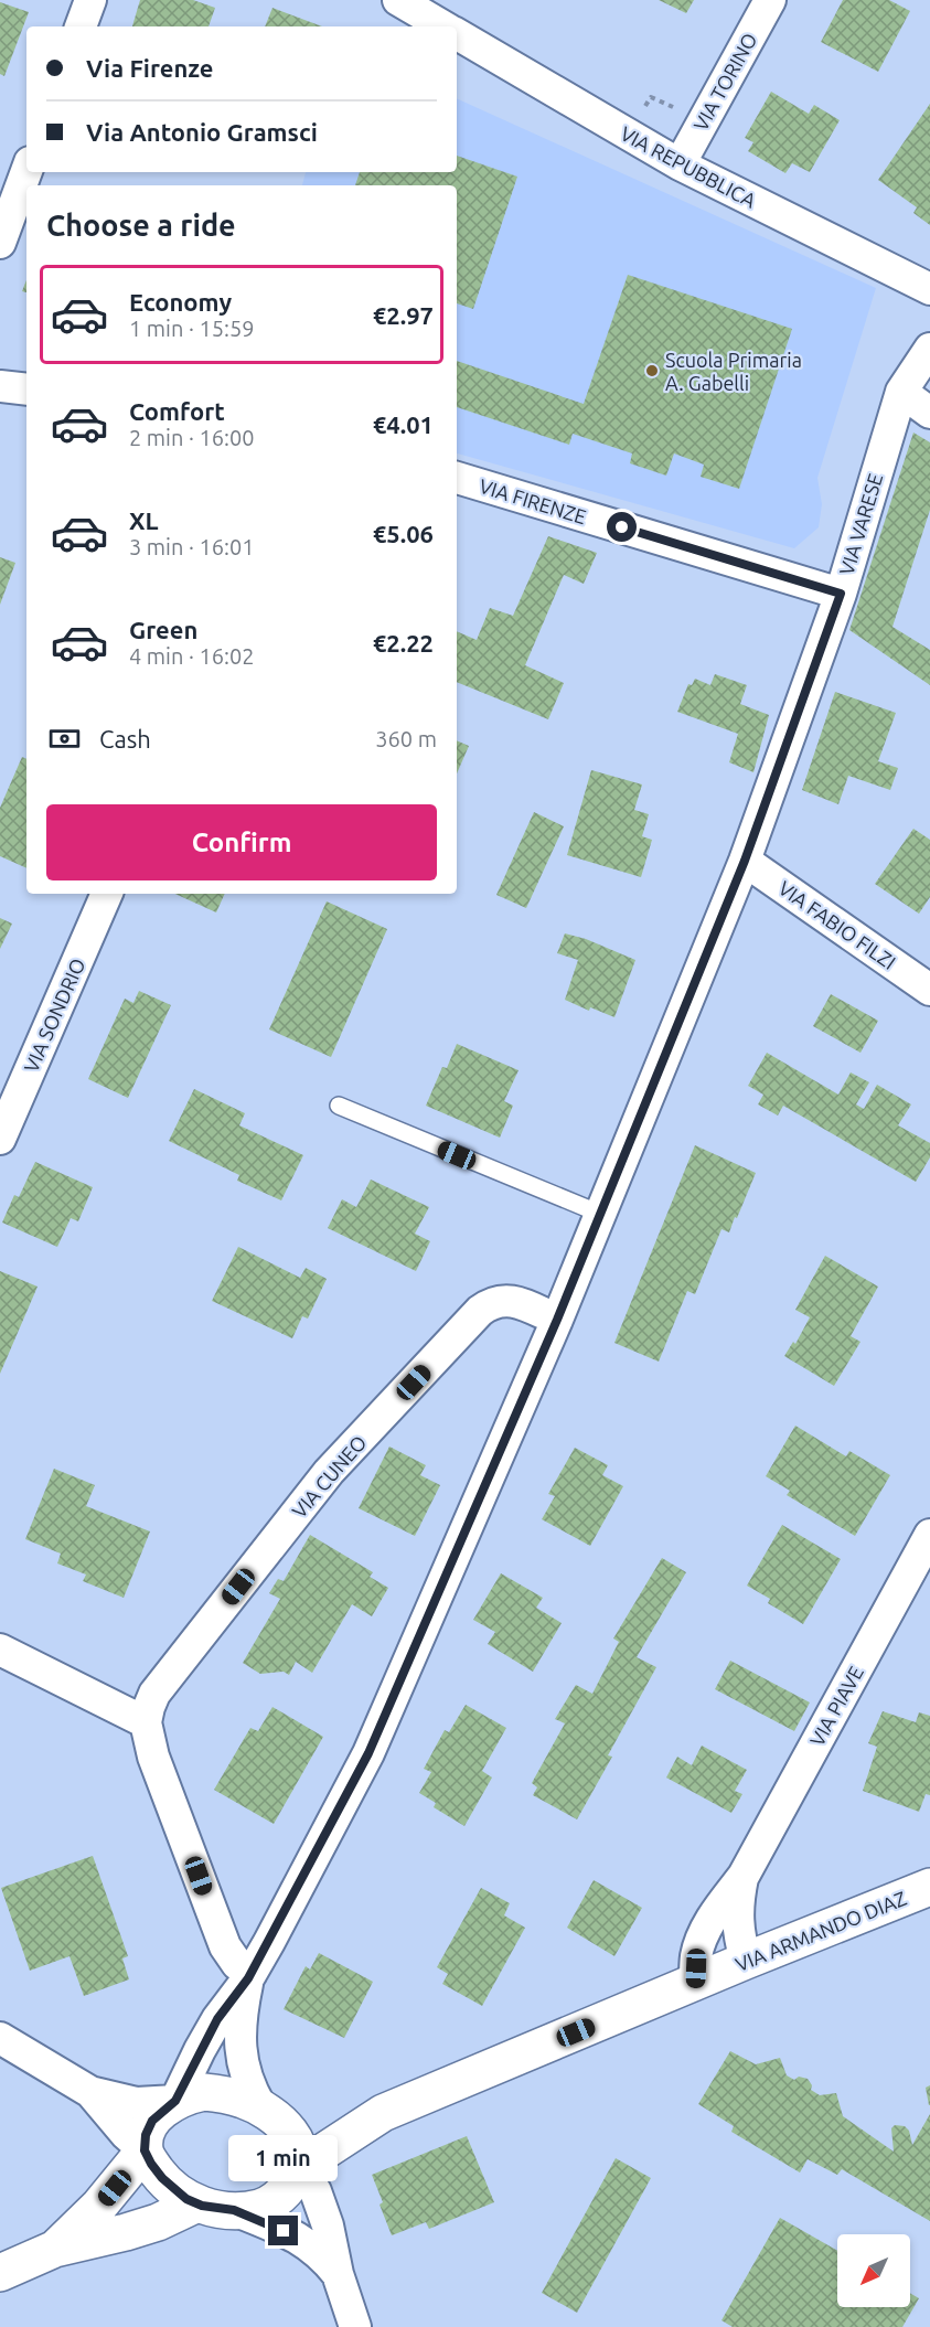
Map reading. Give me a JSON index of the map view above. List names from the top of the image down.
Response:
{
  "streets": {
    "street": [
      "VIA TORINO",
      "VIA REPUBBLICA",
      "VIA FIRENZE",
      "VIA VARESE",
      "VIA FABIO FILZI",
      "VIA SONDRIO",
      "VIA CUNEO",
      "VIA PIAVE",
      "VIA ARMANDO DIAZ"
    ]
  },
  "crossings": [
    ["VIA TORINO", "VIA REPUBBLICA"],
    ["VIA FIRENZE", "VIA VARESE"],
    ["VIA VARESE", "VIA FABIO FILZI"],
    ["VIA VARESE", "VIA CUNEO"],
    ["VIA VARESE", "VIA ARMANDO DIAZ"],
    ["VIA PIAVE", "VIA ARMANDO DIAZ"]
  ],
  "places": ["Scuola Primaria A. Gabelli"],
  "north": "bottom left",
  "page": {
    "banner": ["Via Firenze", "Via Antonio Gramsci"],
    "heading": "Choose a ride",
    "list": [
      {
        "name": "Economy",
        "note": "1 min · 15:59",
        "value": "€2.97"
      },
      {
        "name": "Comfort",
        "note": "2 min · 16:00",
        "value": "€4.01"
      },
      {
        "name": "XL",
        "note": "3 min · 16:01",
        "value": "€5.06"
      },
      {
        "name": "Green",
        "note": "4 min · 16:02",
        "value": "€2.22"
      }
    ],
    "pay": ["Cash", "360 m"],
    "buttons": "Confirm",
    "bubble": "1 min"
  }
}
